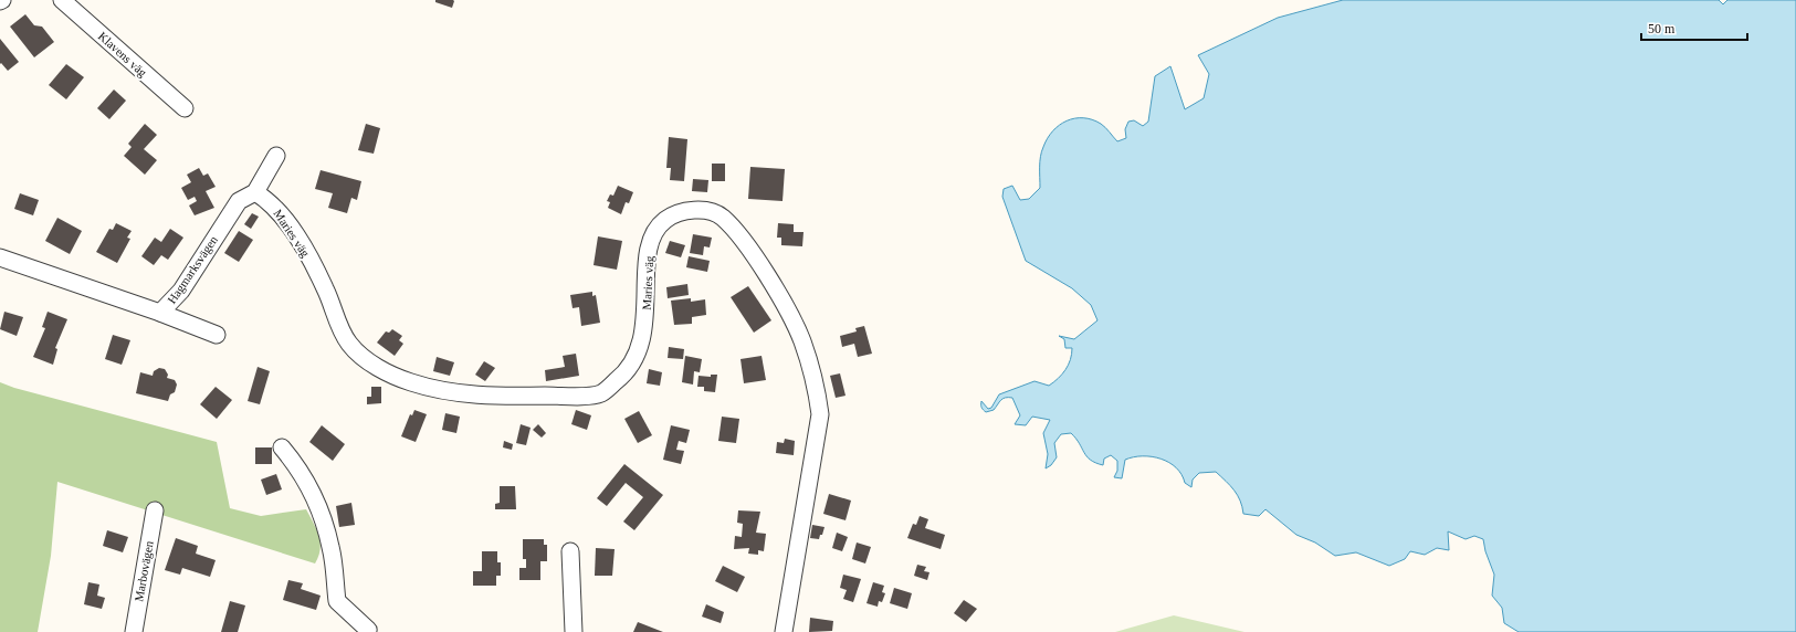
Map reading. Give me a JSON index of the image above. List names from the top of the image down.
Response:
{
  "streets": {
    "street": [
      "Klavens väg",
      "Maries väg",
      "Hagmarksvägen",
      "Marbovägen"
    ]
  },
  "crossings": [
    ["Maries väg", "Hagmarksvägen"]
  ],
  "scale_bar": "50 m"
}
